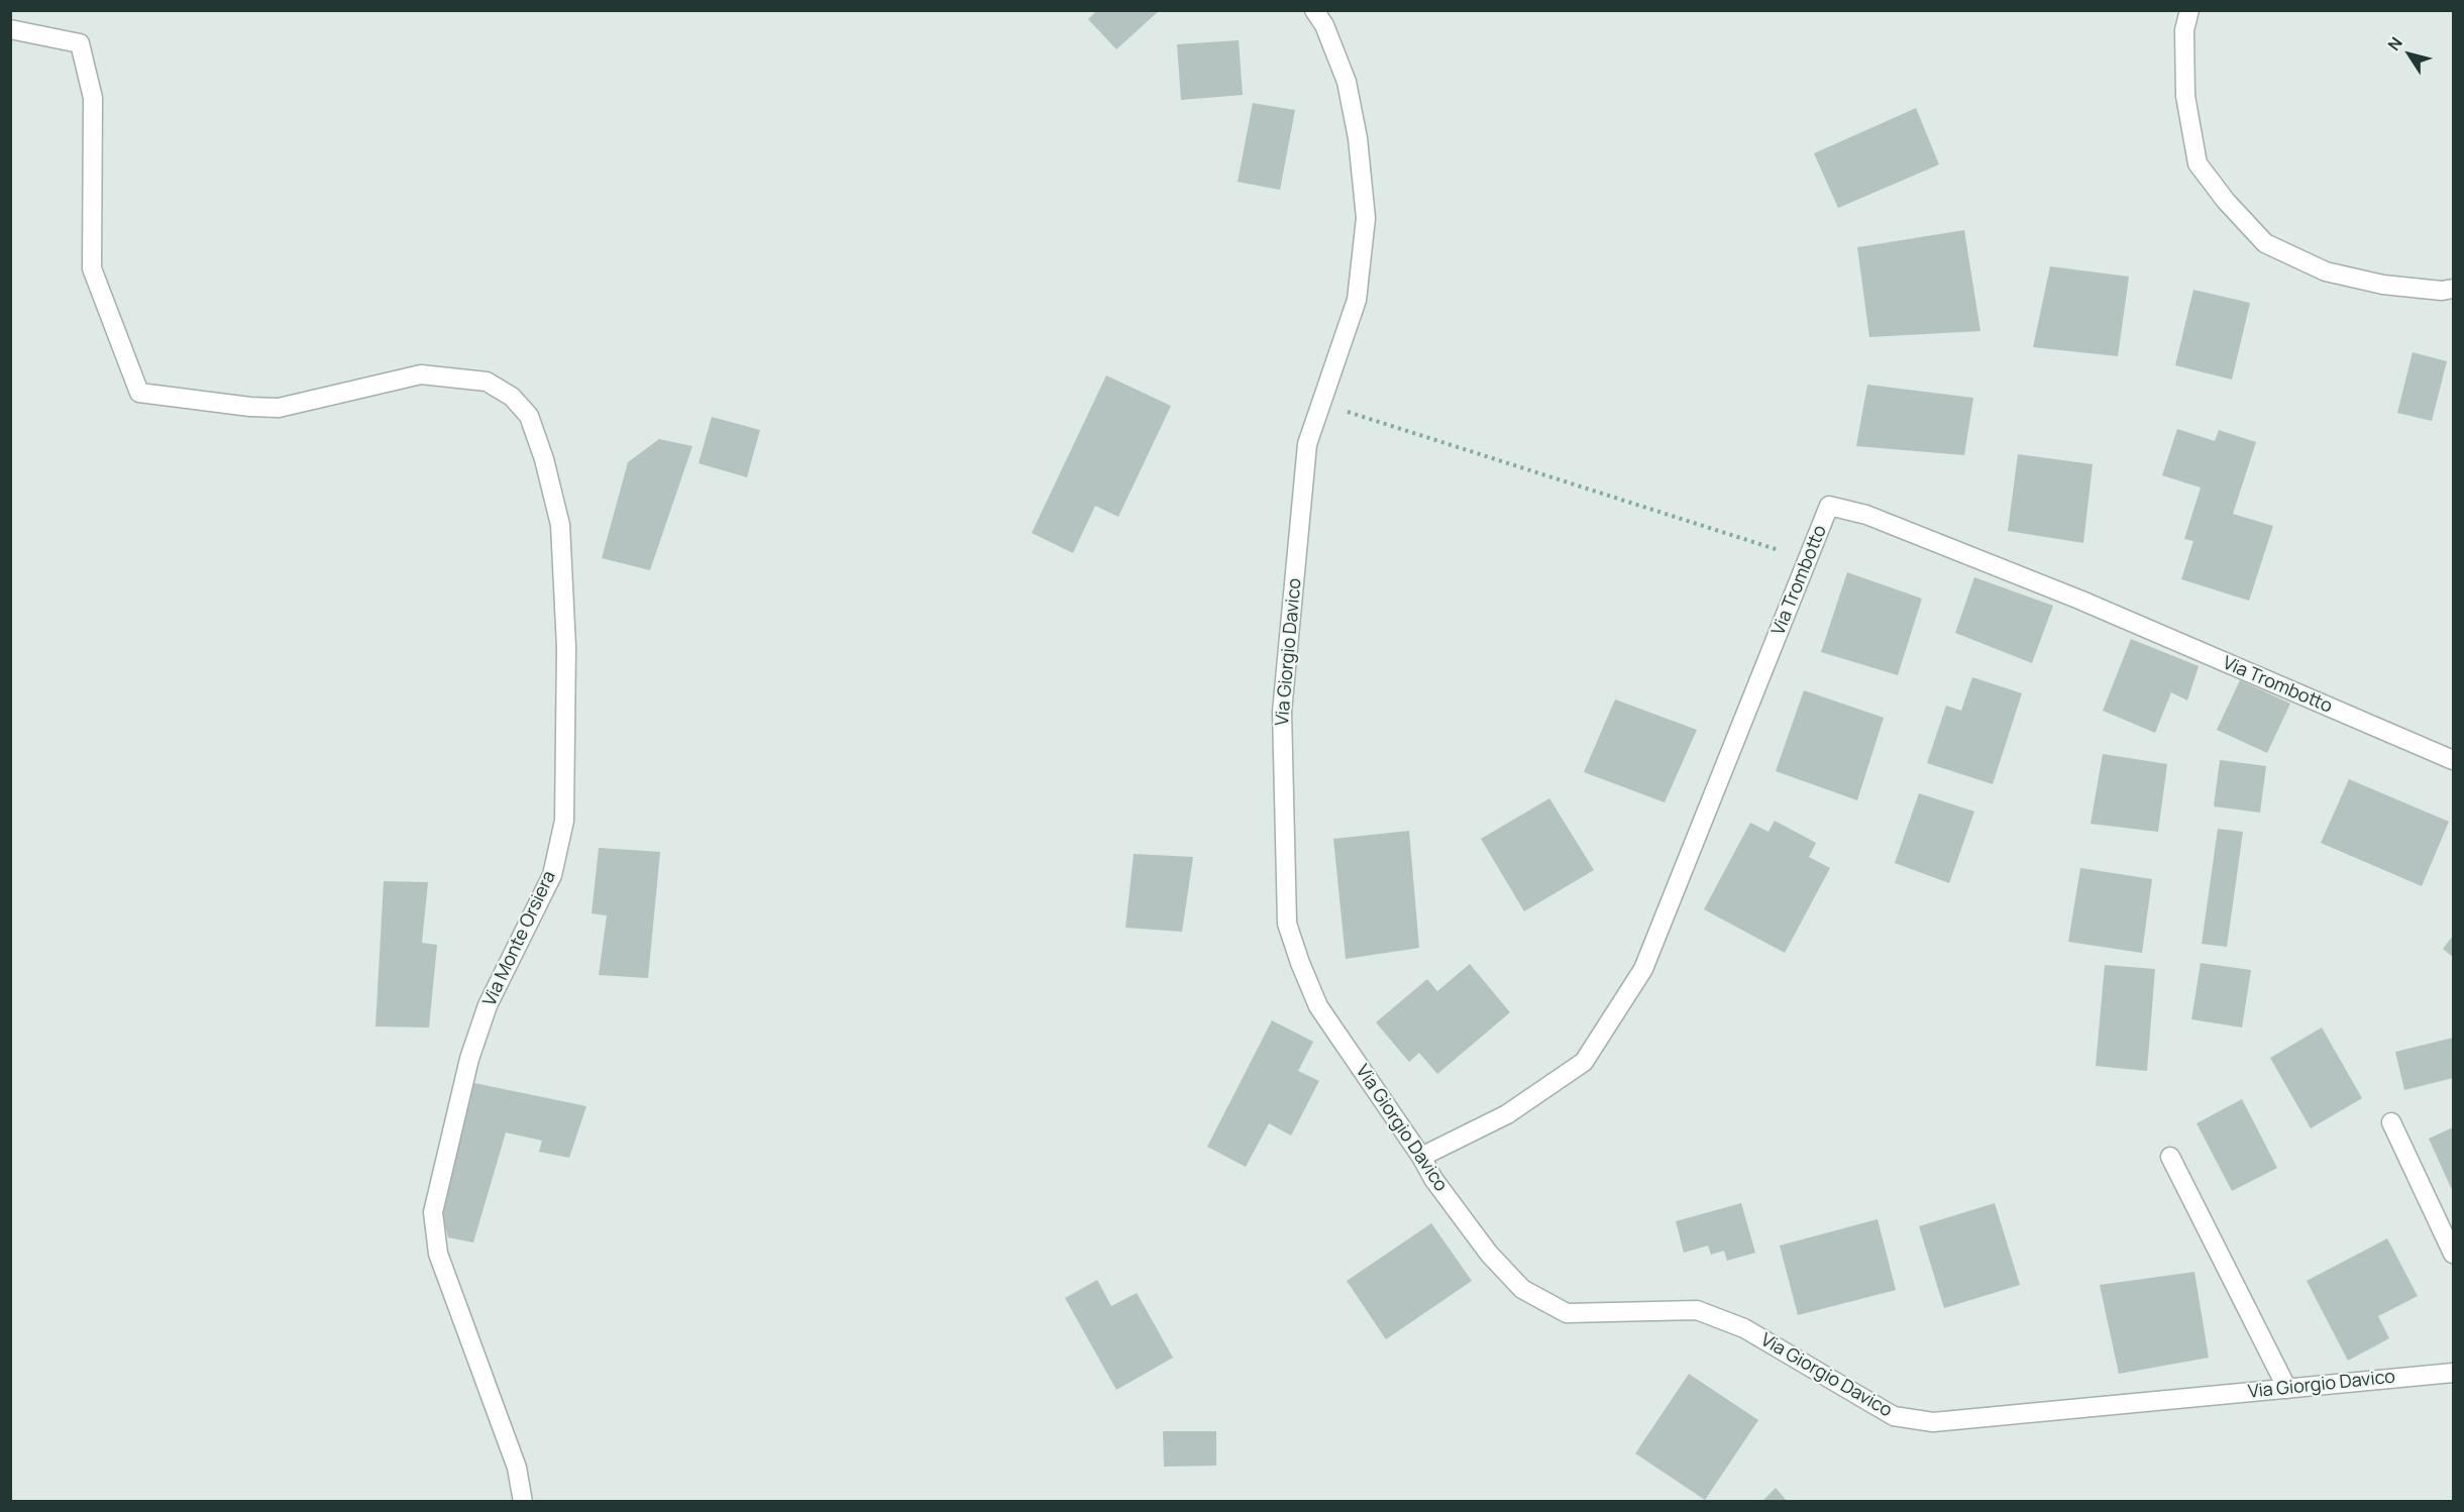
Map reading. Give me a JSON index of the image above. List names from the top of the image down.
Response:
{
  "streets": {
    "street": ["Via Trombotto", "Via Giorgio Davico", "Via Monte Orsiera"]
  },
  "crossings": [
    ["Via Trombotto", "Via Giorgio Davico"]
  ],
  "north": "top left"
}
